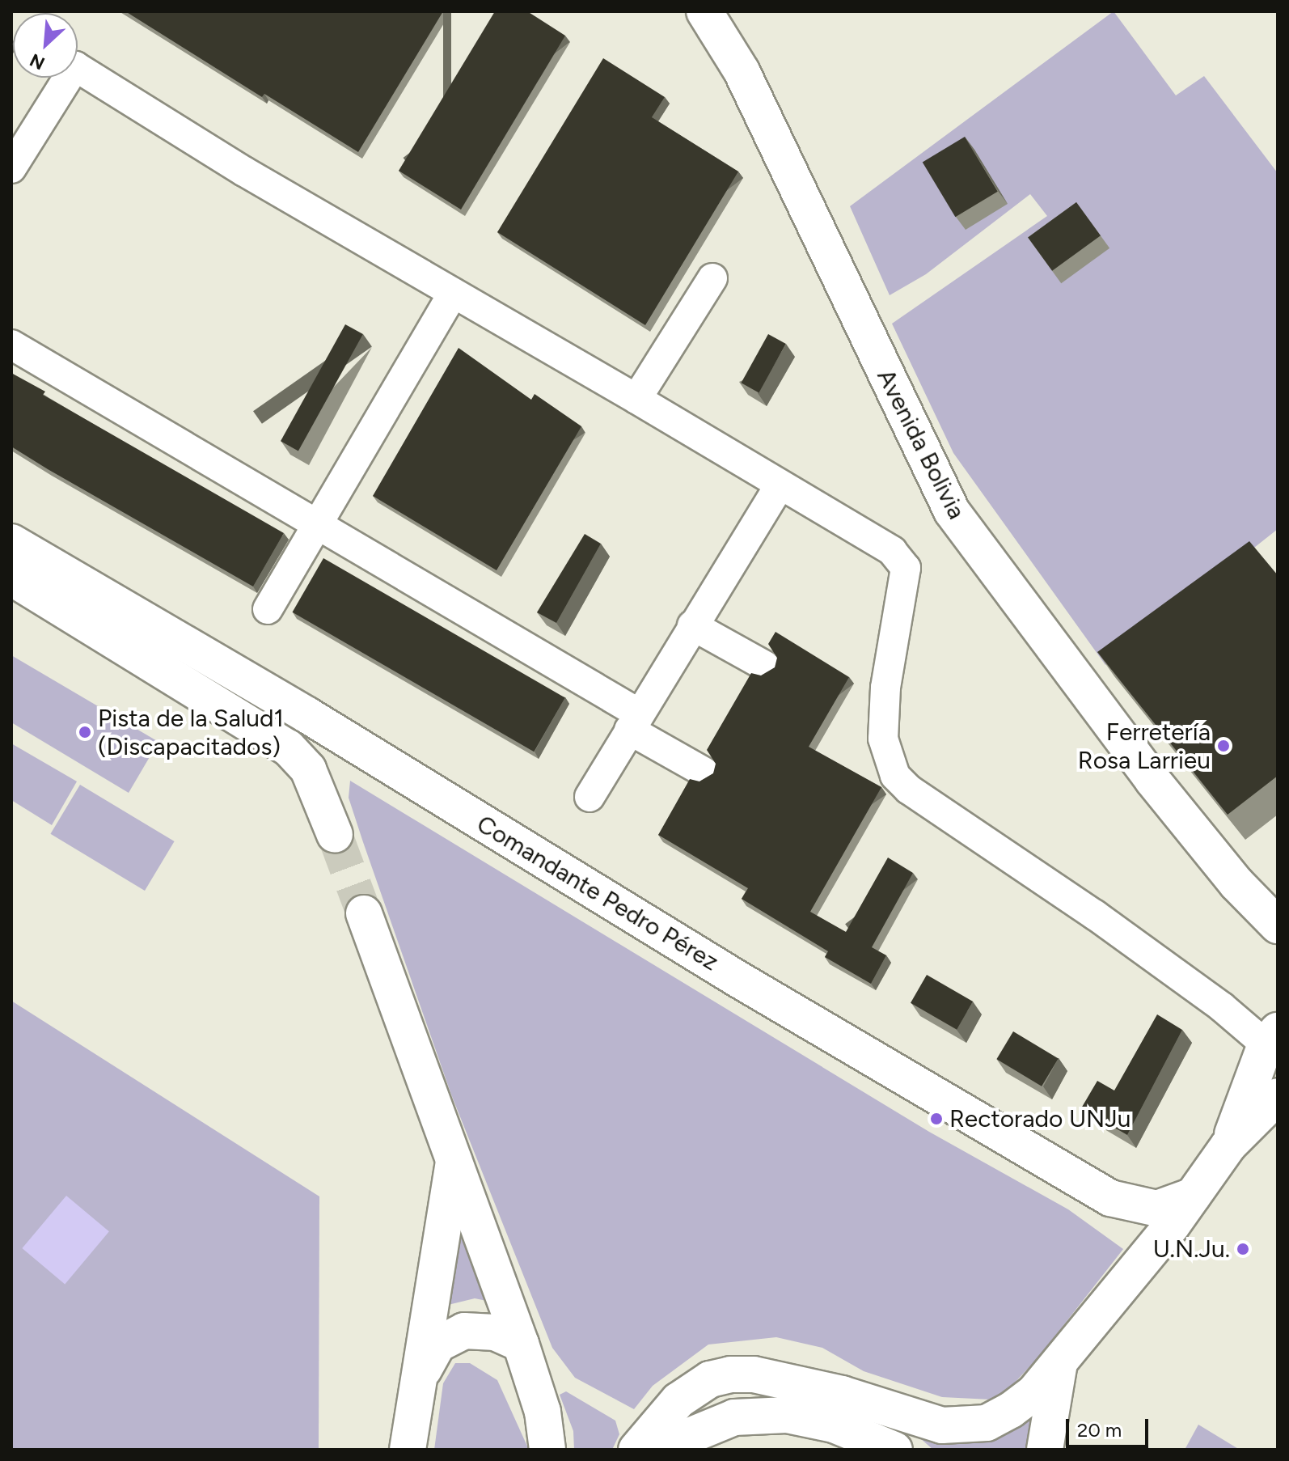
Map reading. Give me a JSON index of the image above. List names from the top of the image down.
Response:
{
  "streets": {
    "main road": ["Avenida Bolivia", "Comandante Pedro Pérez"]
  },
  "places": [
    "Pista de la Salud1 (Discapacitados)",
    "Ferretería Rosa Larrieu",
    "Rectorado UNJu",
    "U.N.Ju."
  ],
  "scale_bar": "20 m",
  "north": "bottom left"
}
